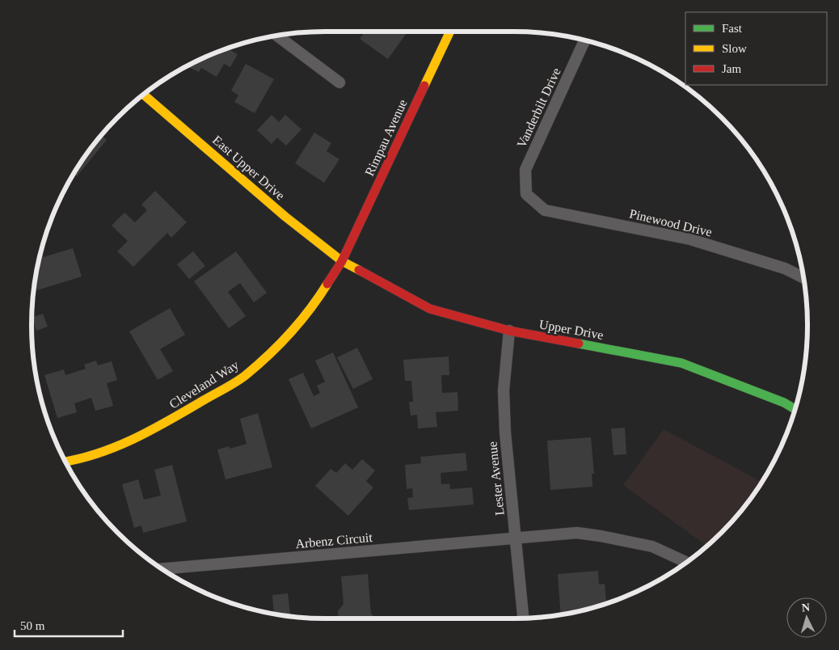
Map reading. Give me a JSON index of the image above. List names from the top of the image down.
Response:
{
  "streets": {
    "main road": [
      "Rimpau Avenue",
      "East Upper Drive",
      "Upper Drive",
      "Cleveland Way"
    ],
    "street": [
      "Vanderbilt Drive",
      "Pinewood Drive",
      "Lester Avenue",
      "Arbenz Circuit"
    ]
  },
  "crossings": [
    ["Vanderbilt Drive", "Pinewood Drive"],
    ["Rimpau Avenue", "East Upper Drive"],
    ["Rimpau Avenue", "Upper Drive"],
    ["Rimpau Avenue", "Cleveland Way"],
    ["East Upper Drive", "Upper Drive"],
    ["East Upper Drive", "Cleveland Way"],
    ["Upper Drive", "Cleveland Way"],
    ["Upper Drive", "Lester Avenue"],
    ["Lester Avenue", "Arbenz Circuit"]
  ],
  "legend": ["Fast", "Slow", "Jam"],
  "scale_bar": "50 m",
  "north": "top"
}
